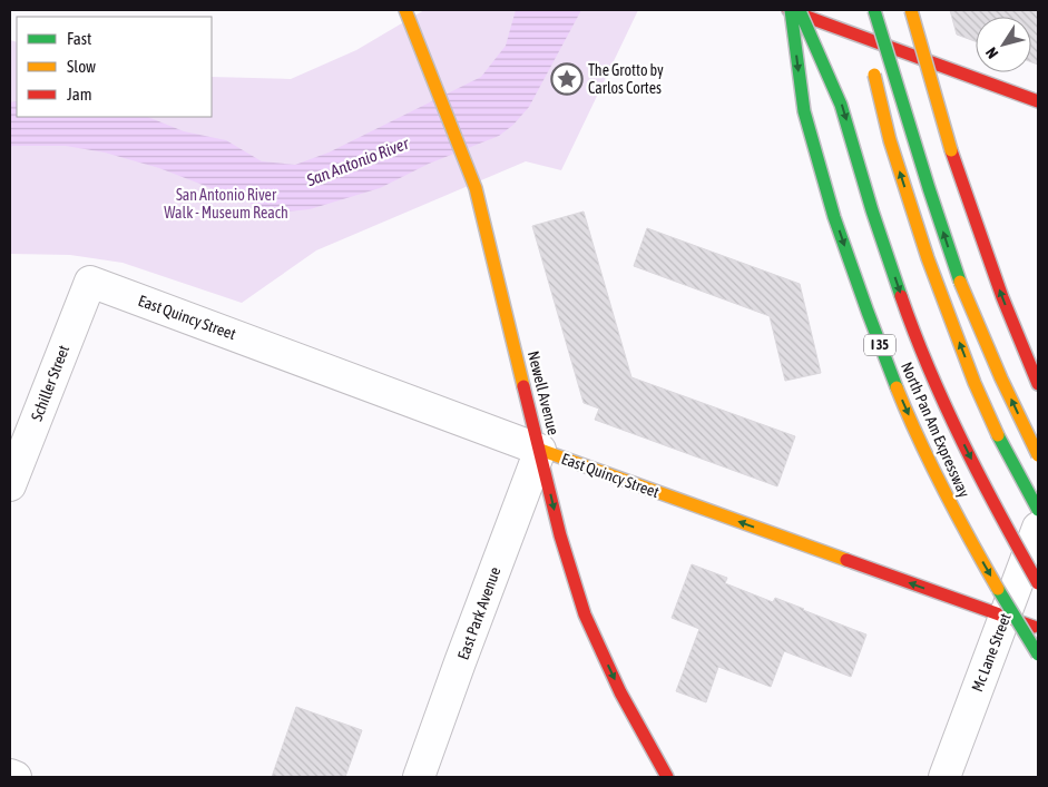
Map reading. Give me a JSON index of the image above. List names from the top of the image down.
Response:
{
  "streets": {
    "main road": [
      "East Quincy Street",
      "I 35",
      "Newell Avenue",
      "North Pan Am Expressway"
    ],
    "street": ["Schiller Street", "East Park Avenue", "Mc Lane Street"]
  },
  "crossings": [
    ["East Quincy Street", "Schiller Street"],
    ["East Quincy Street", "Newell Avenue"],
    ["East Quincy Street", "East Park Avenue"],
    ["East Quincy Street", "Mc Lane Street"],
    ["Newell Avenue", "East Park Avenue"]
  ],
  "one_way": ["East Quincy Street", "Newell Avenue"],
  "water": ["San Antonio River"],
  "parks": ["San Antonio River Walk - Museum Reach"],
  "places": {
    "place": ["The Grotto by Carlos Cortes"]
  },
  "legend": ["Fast", "Slow", "Jam"],
  "north": "bottom left"
}
